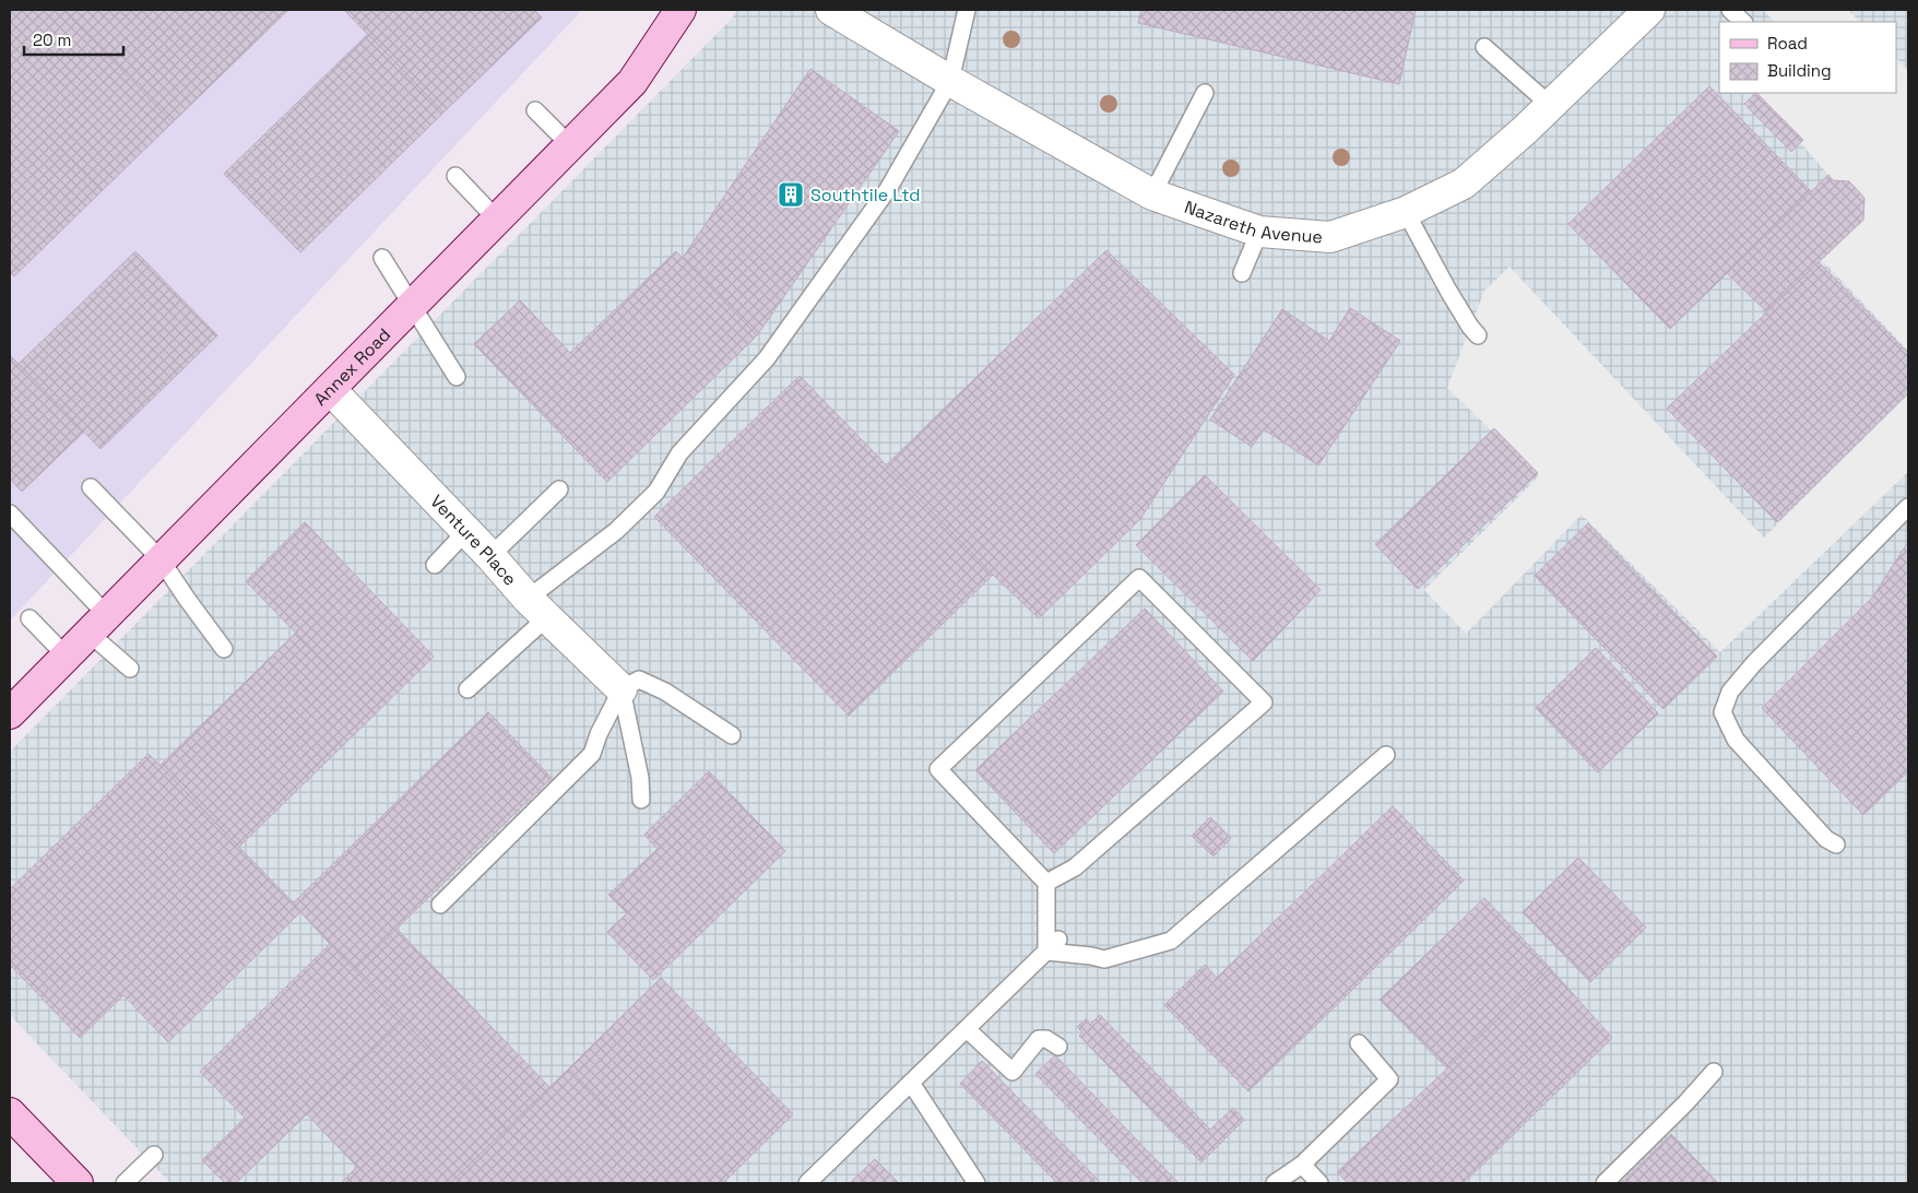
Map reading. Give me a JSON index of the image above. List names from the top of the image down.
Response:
{
  "streets": {
    "street": ["Nazareth Avenue", "Annex Road", "Venture Place"]
  },
  "crossings": [
    ["Annex Road", "Venture Place"]
  ],
  "places": {
    "building": ["Southtile Ltd"]
  },
  "legend": ["Road", "Building"],
  "scale_bar": "20 m"
}
